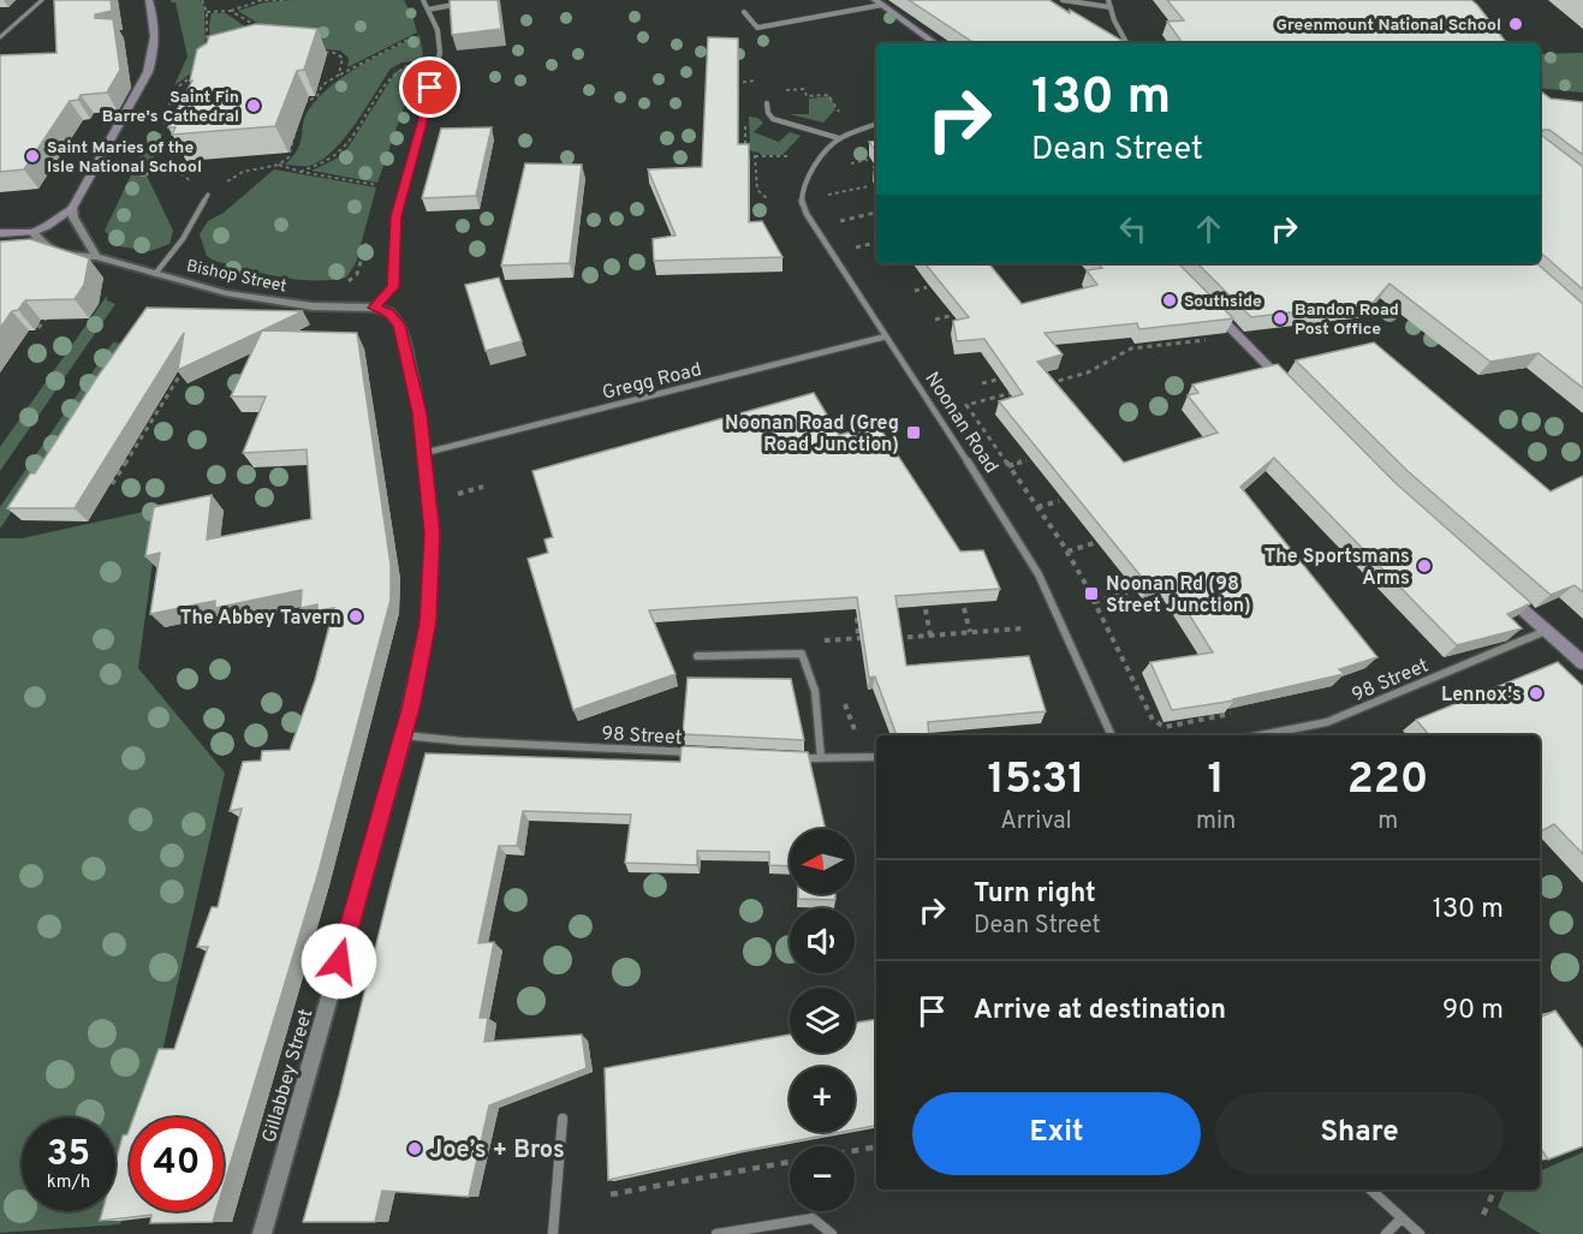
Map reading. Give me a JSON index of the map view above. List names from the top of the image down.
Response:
{
  "streets": {
    "street": [
      "Bishop Street",
      "Gregg Road",
      "Noonan Road",
      "98 Street",
      "Gillabbey Street"
    ]
  },
  "crossings": [
    ["Bishop Street", "Gillabbey Street"],
    ["Gregg Road", "Noonan Road"],
    ["Gregg Road", "Gillabbey Street"],
    ["98 Street", "Gillabbey Street"]
  ],
  "places": {
    "other": [
      "Greenmount National School",
      "Saint Fin Barre's Cathedral",
      "Saint Maries of the Isle National School",
      "Southside",
      "Bandon Road Post Office",
      "The Sportsmans Arms",
      "The Abbey Tavern",
      "Lennox's",
      "Joe’s + Bros"
    ],
    "transit": ["Noonan Road (Greg Road Junction)", "Noonan Rd (98 Street Junction)"]
  },
  "north": "left",
  "page": {
    "turn": ["130 m", "Dean Street"],
    "eta": [
      "15:31",
      "Arrival",
      "1",
      "min",
      "220",
      "m"
    ],
    "map_buttons": ["+", "−"],
    "list": [
      {
        "name": "Turn right",
        "note": "Dean Street",
        "value": "130 m"
      },
      {
        "name": "Arrive at destination",
        "value": "90 m"
      }
    ],
    "buttons": ["Exit", "Share"],
    "speed": "35 km/h",
    "limit": "40"
  }
}
